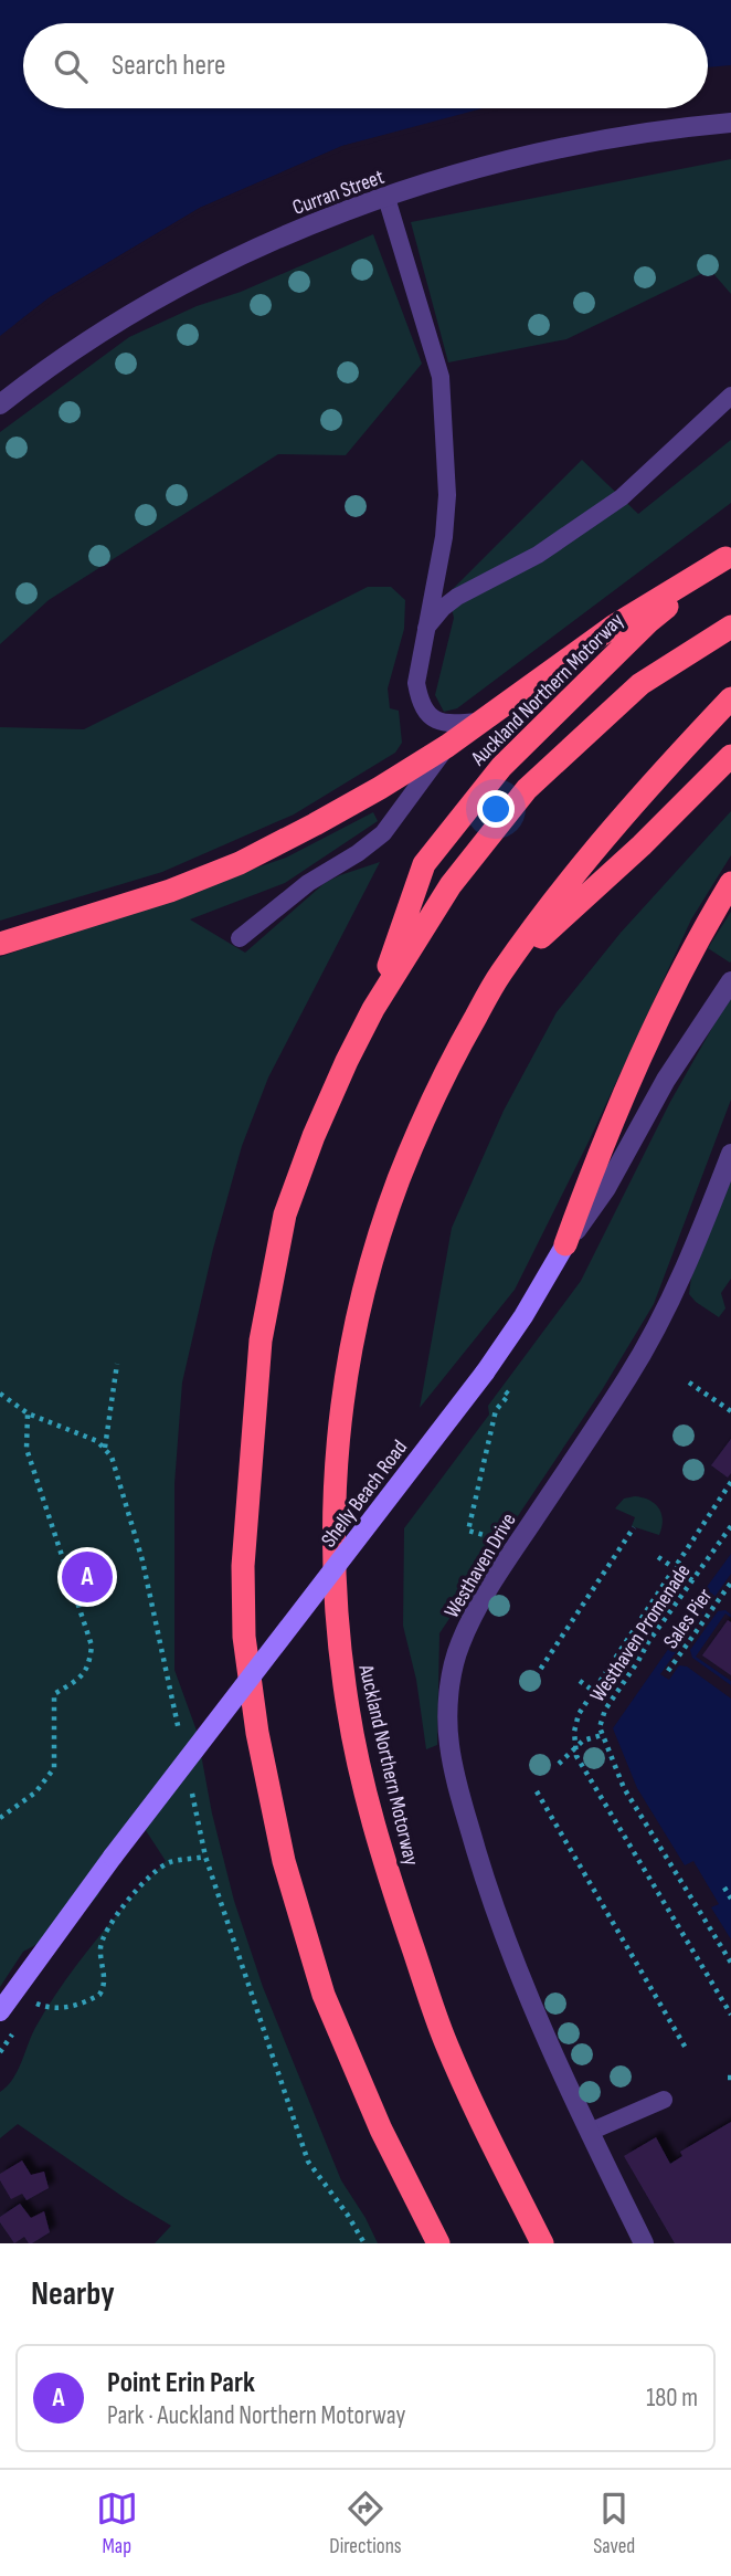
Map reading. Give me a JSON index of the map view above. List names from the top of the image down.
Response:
{
  "streets": {
    "highway": ["Auckland Northern Motorway"],
    "main road": ["Shelly Beach Road"],
    "street": ["Curran Street", "Westhaven Drive"],
    "path": ["Sales Pier", "Westhaven Promenade"]
  },
  "page": {
    "search": "Search here",
    "pins": "A",
    "heading": "Nearby",
    "list": [
      {
        "mark": "A",
        "name": "Point Erin Park",
        "note": "Park · Auckland Northern Motorway",
        "value": "180 m"
      }
    ],
    "nav": ["Map", "Directions", "Saved"]
  }
}
